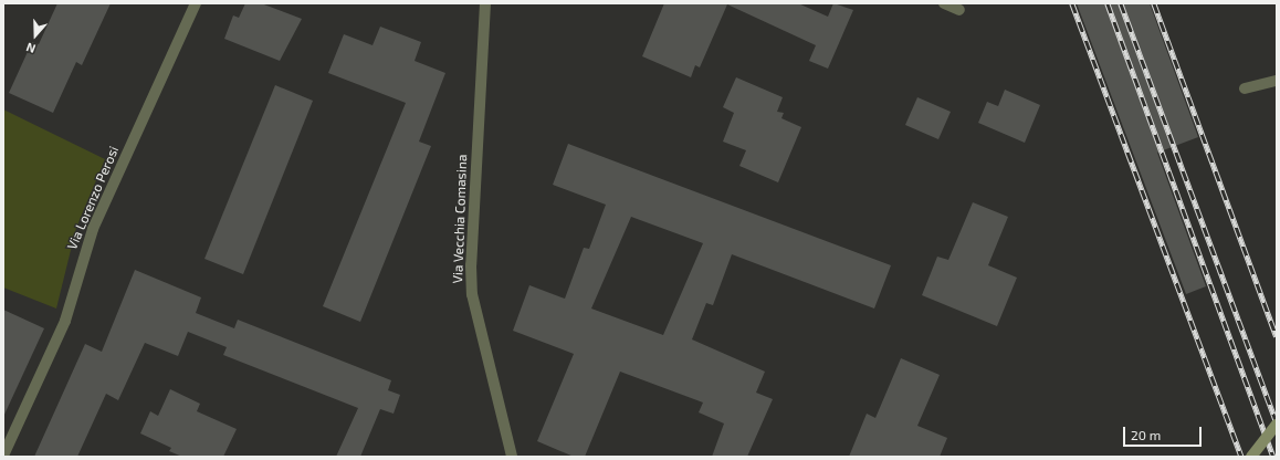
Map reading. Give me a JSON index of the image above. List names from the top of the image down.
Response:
{
  "streets": {
    "street": ["Via Lorenzo Perosi", "Via Vecchia Comasina"]
  },
  "scale_bar": "20 m",
  "north": "bottom"
}
